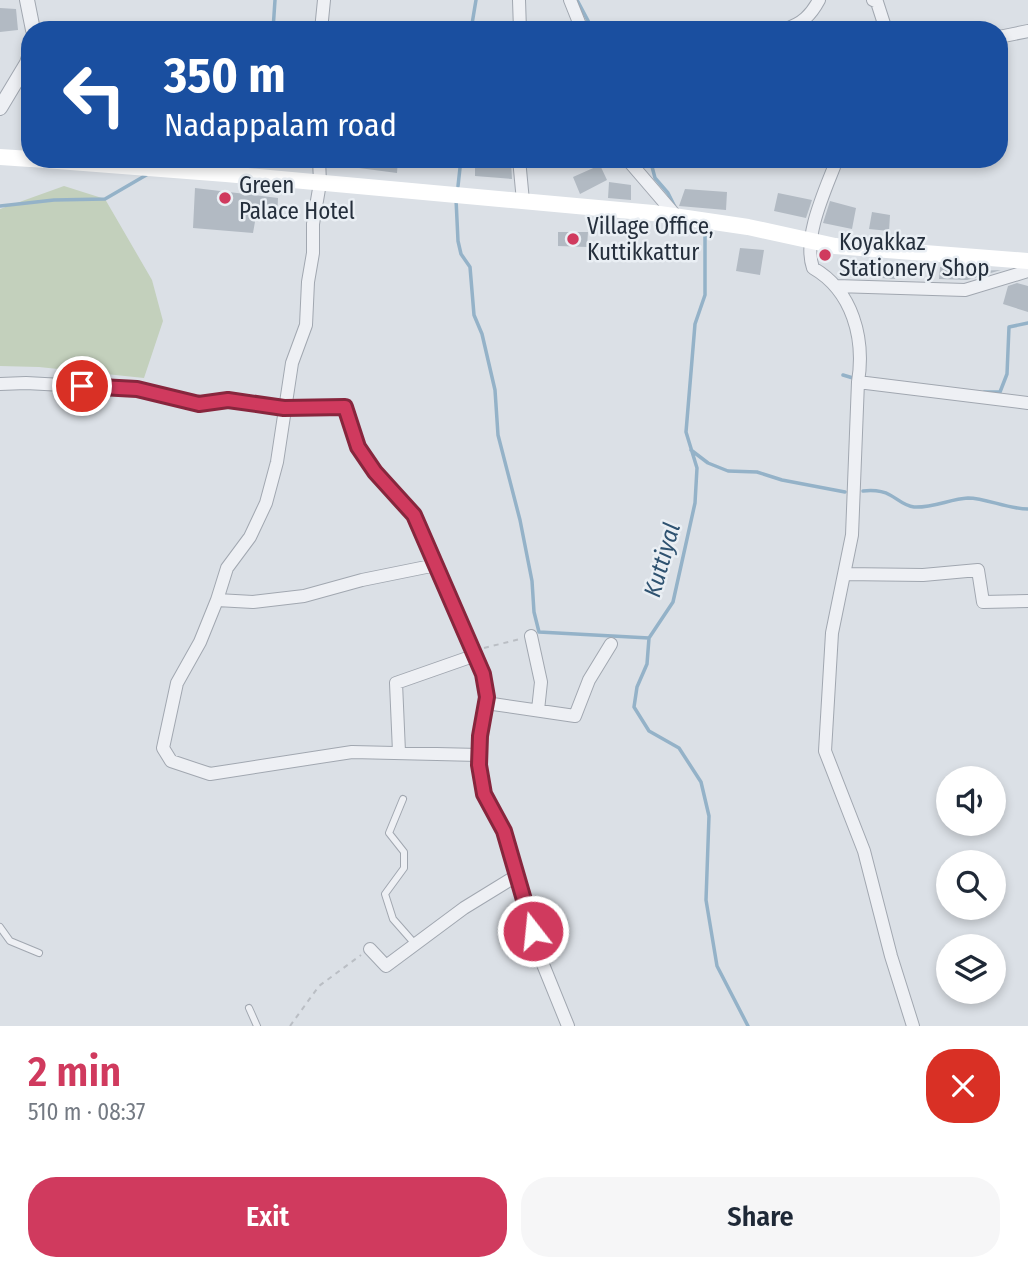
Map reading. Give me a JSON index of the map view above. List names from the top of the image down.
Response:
{
  "water": ["Kuttiyal"],
  "places": ["Green Palace Hotel", "Village Office, Kuttikkattur", "Koyakkaz Stationery Shop"],
  "page": {
    "turn": ["350 m", "Nadappalam road"],
    "heading": ["2 min", "510 m · 08:37"],
    "buttons": ["Exit", "Share"]
  }
}
